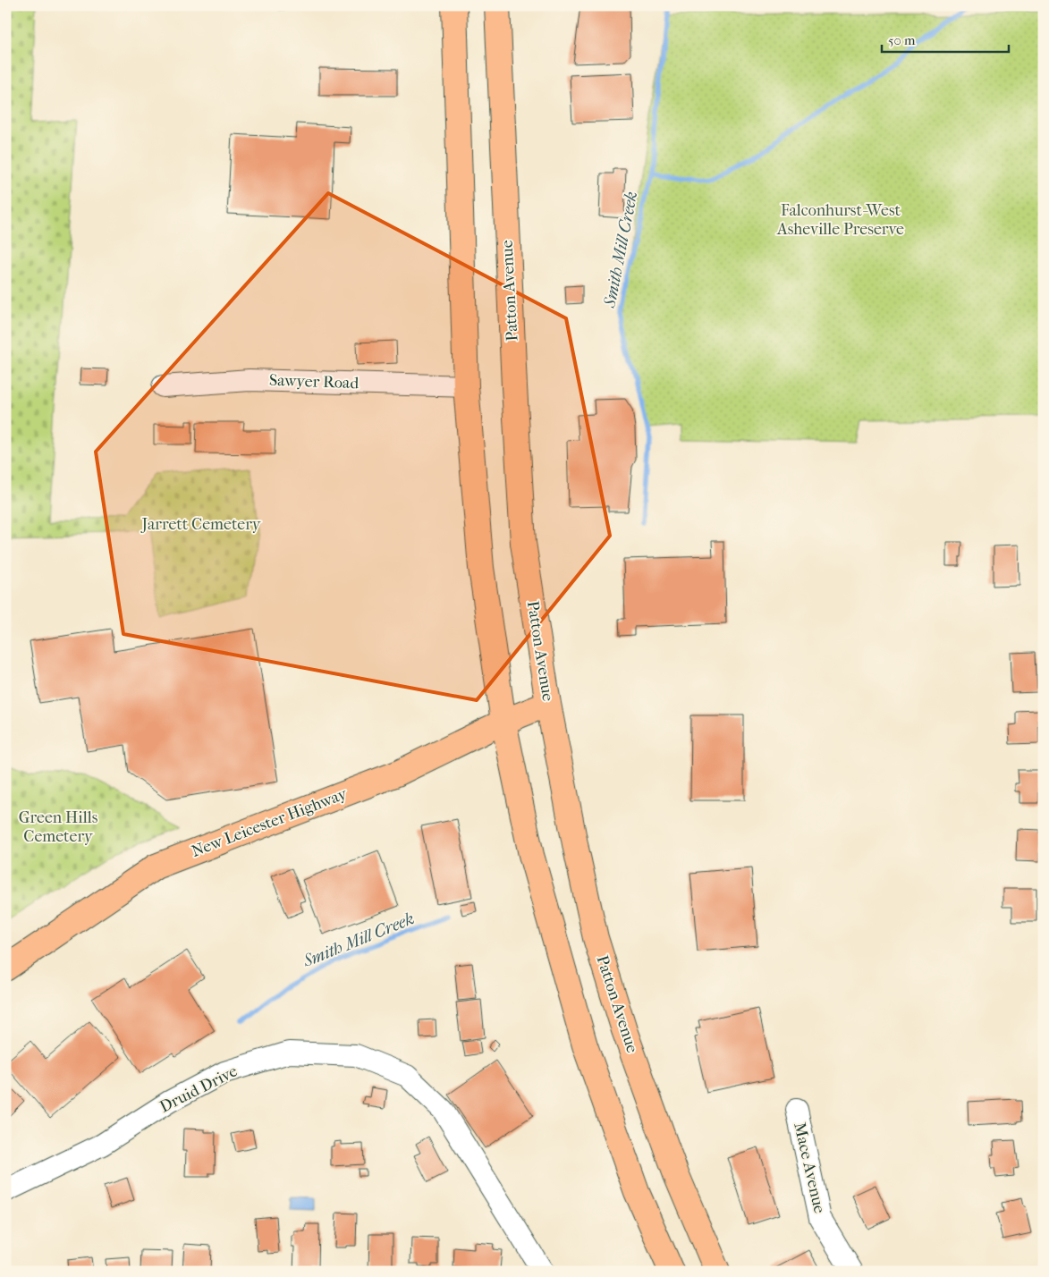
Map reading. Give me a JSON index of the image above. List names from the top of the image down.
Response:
{
  "streets": {
    "main road": ["Patton Avenue", "New Leicester Highway"],
    "street": ["Sawyer Road", "Druid Drive", "Mace Avenue"]
  },
  "crossings": [
    ["Patton Avenue", "New Leicester Highway"]
  ],
  "water": ["Smith Mill Creek"],
  "parks": ["Falconhurst-West Asheville Preserve", "Jarrett Cemetery", "Green Hills Cemetery"],
  "scale_bar": "50 m"
}
